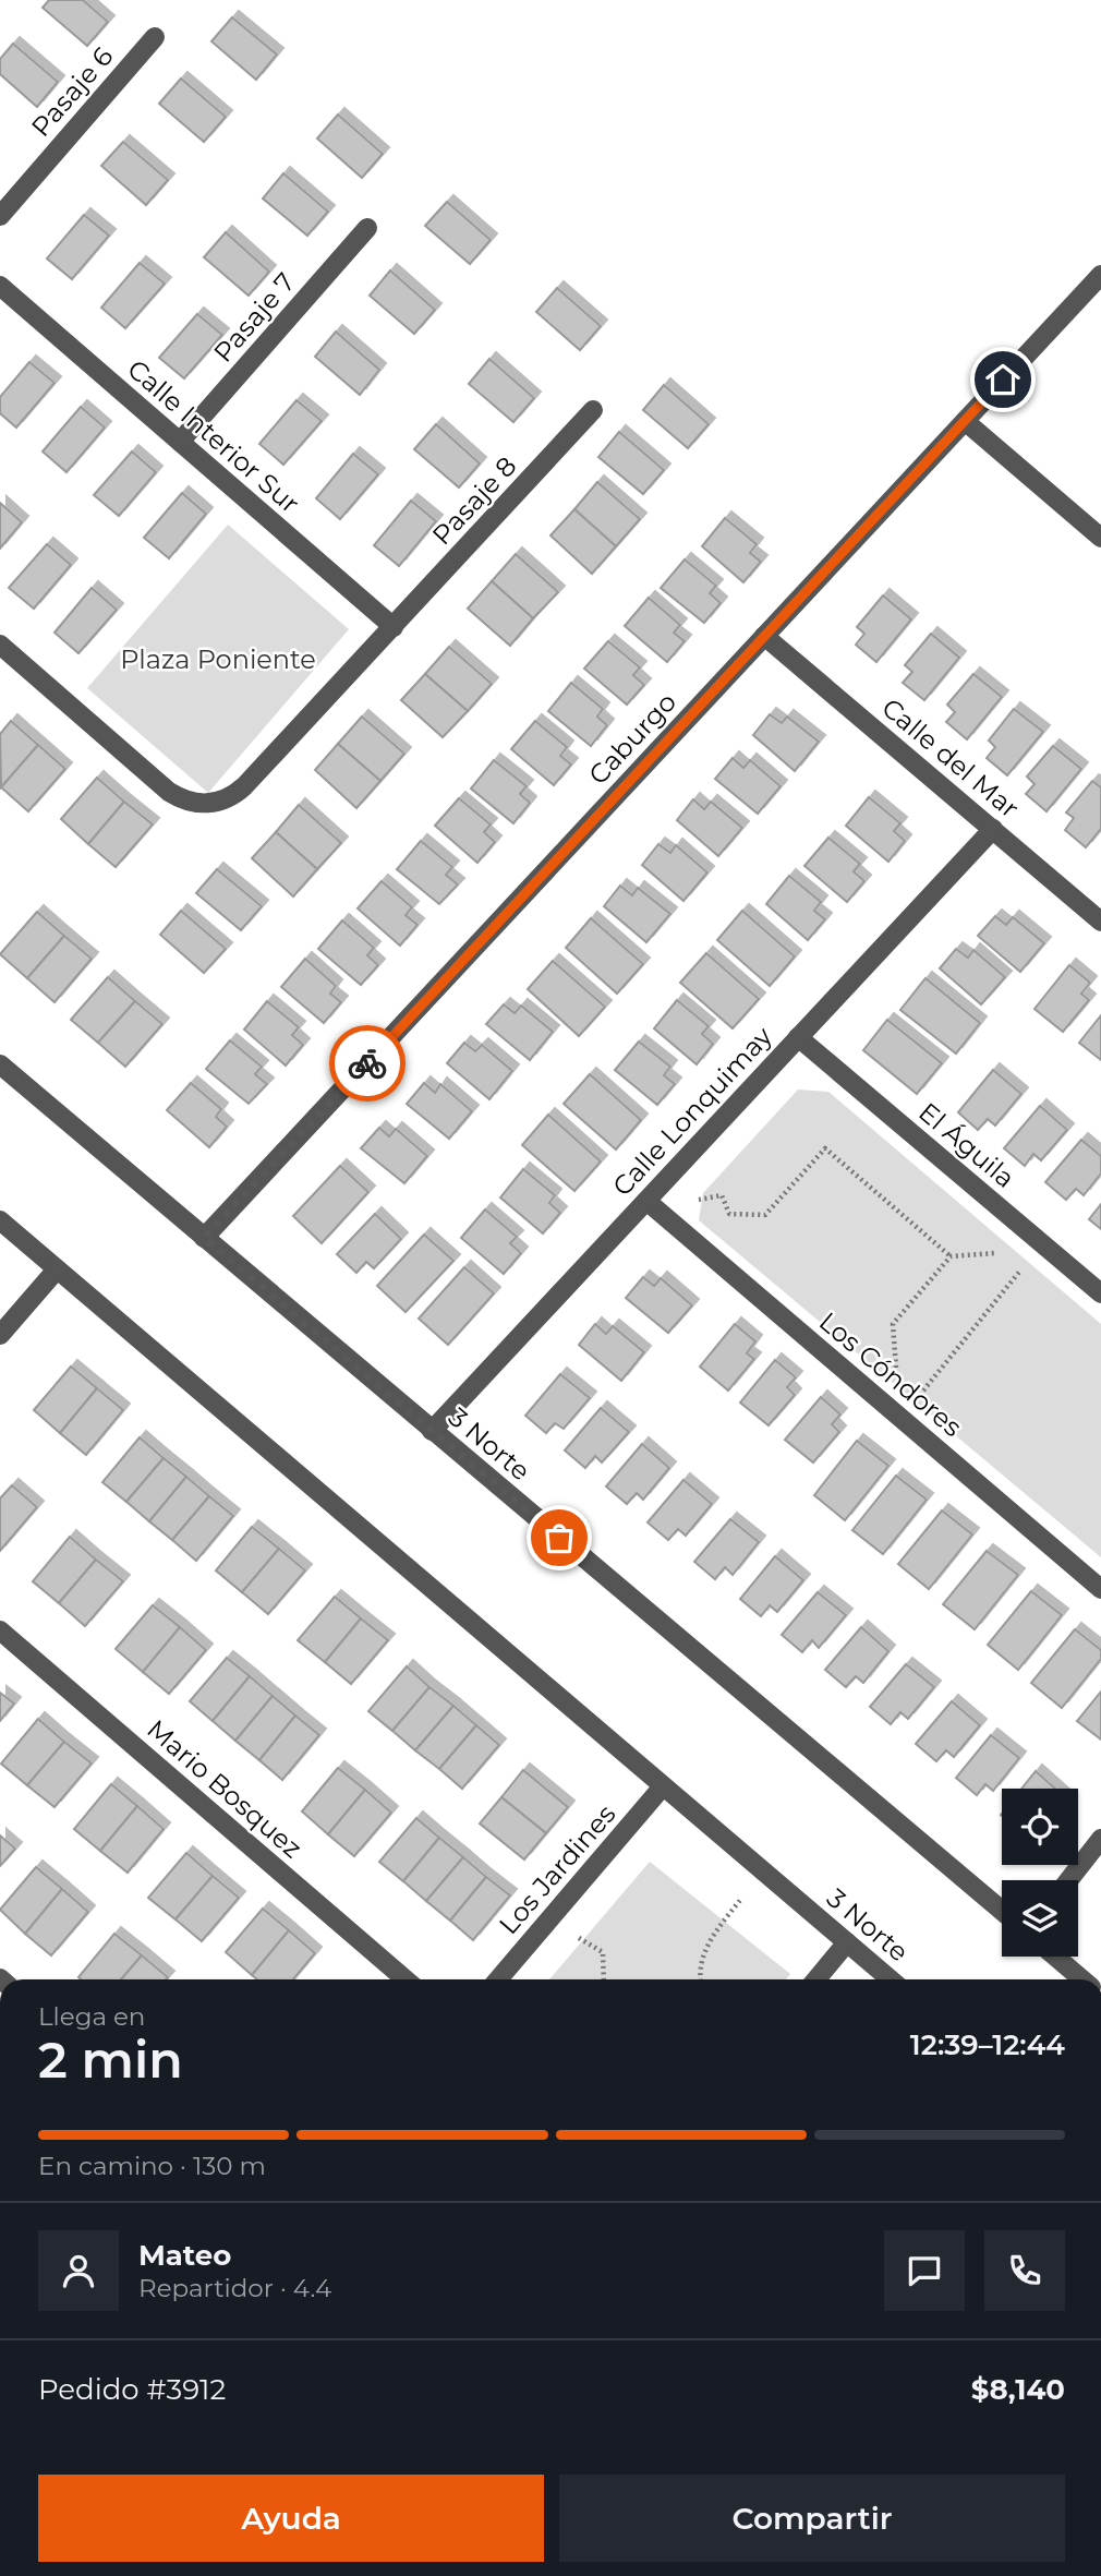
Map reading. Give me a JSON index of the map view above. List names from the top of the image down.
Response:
{
  "streets": {
    "street": [
      "Pasaje 6",
      "Pasaje 7",
      "Calle Interior Sur",
      "Pasaje 8",
      "Caburgo",
      "Calle del Mar",
      "Calle Lonquimay",
      "El Águila",
      "Los Cóndores",
      "3 Norte",
      "Mario Bosquez",
      "Los Jardines"
    ]
  },
  "crossings": [
    ["Pasaje 7", "Calle Interior Sur"],
    ["Calle Interior Sur", "Pasaje 8"],
    ["Caburgo", "Calle del Mar"],
    ["Caburgo", "3 Norte"],
    ["Calle del Mar", "Calle Lonquimay"],
    ["Calle Lonquimay", "El Águila"],
    ["Calle Lonquimay", "Los Cóndores"],
    ["Calle Lonquimay", "3 Norte"],
    ["3 Norte", "Los Jardines"]
  ],
  "parks": ["Plaza Poniente"],
  "page": {
    "heading": ["2 min", "Llega en", "12:39–12:44"],
    "panel": [
      "Mateo",
      "Repartidor · 4.4",
      "Pedido #3912",
      "$8,140"
    ],
    "bar": "En camino · 130 m",
    "buttons": ["Ayuda", "Compartir"]
  }
}
